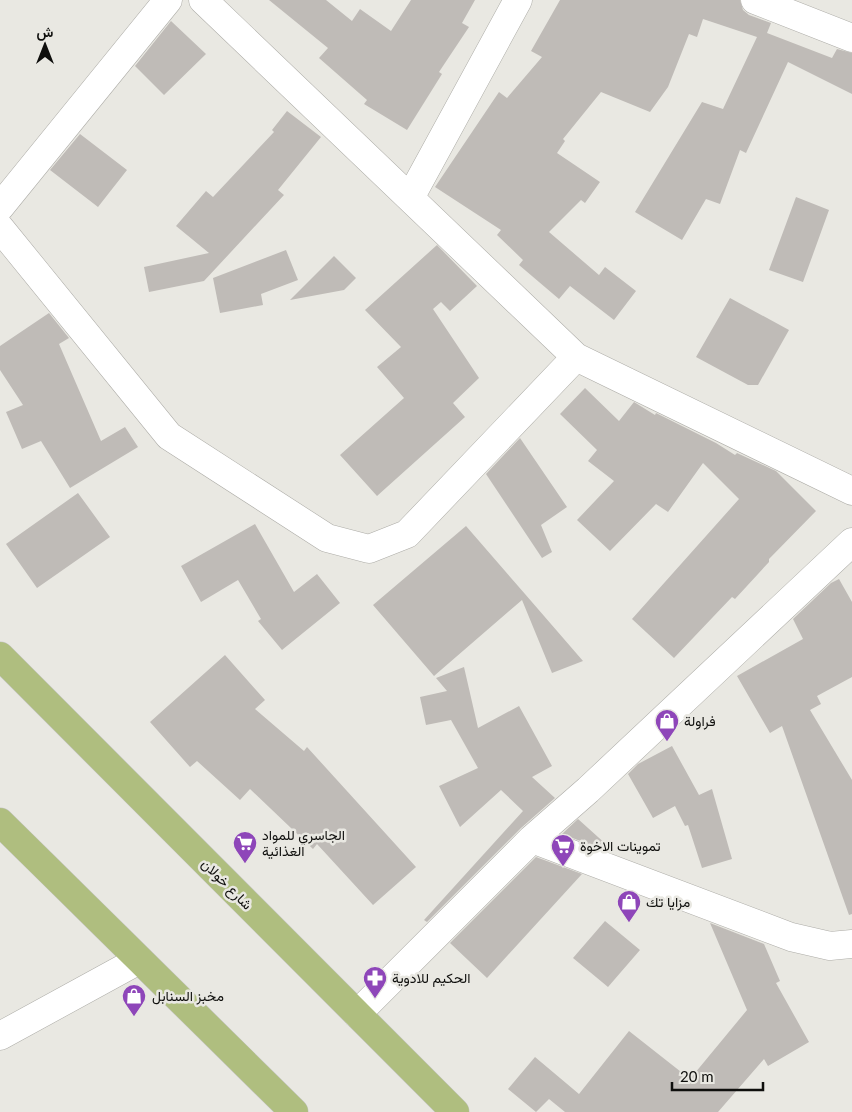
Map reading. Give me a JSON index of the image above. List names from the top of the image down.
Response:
{
  "streets": {
    "main road": ["شارع خولان"]
  },
  "places": {
    "shop": ["فراولة", "مزايا تك", "مخبز السنابل"],
    "supermarket": ["الجاسري للمواد الغذائية", "تموينات الاخوة"],
    "pharmacy": ["الحكيم للادوية"]
  },
  "scale_bar": "20 m",
  "north": "top"
}
